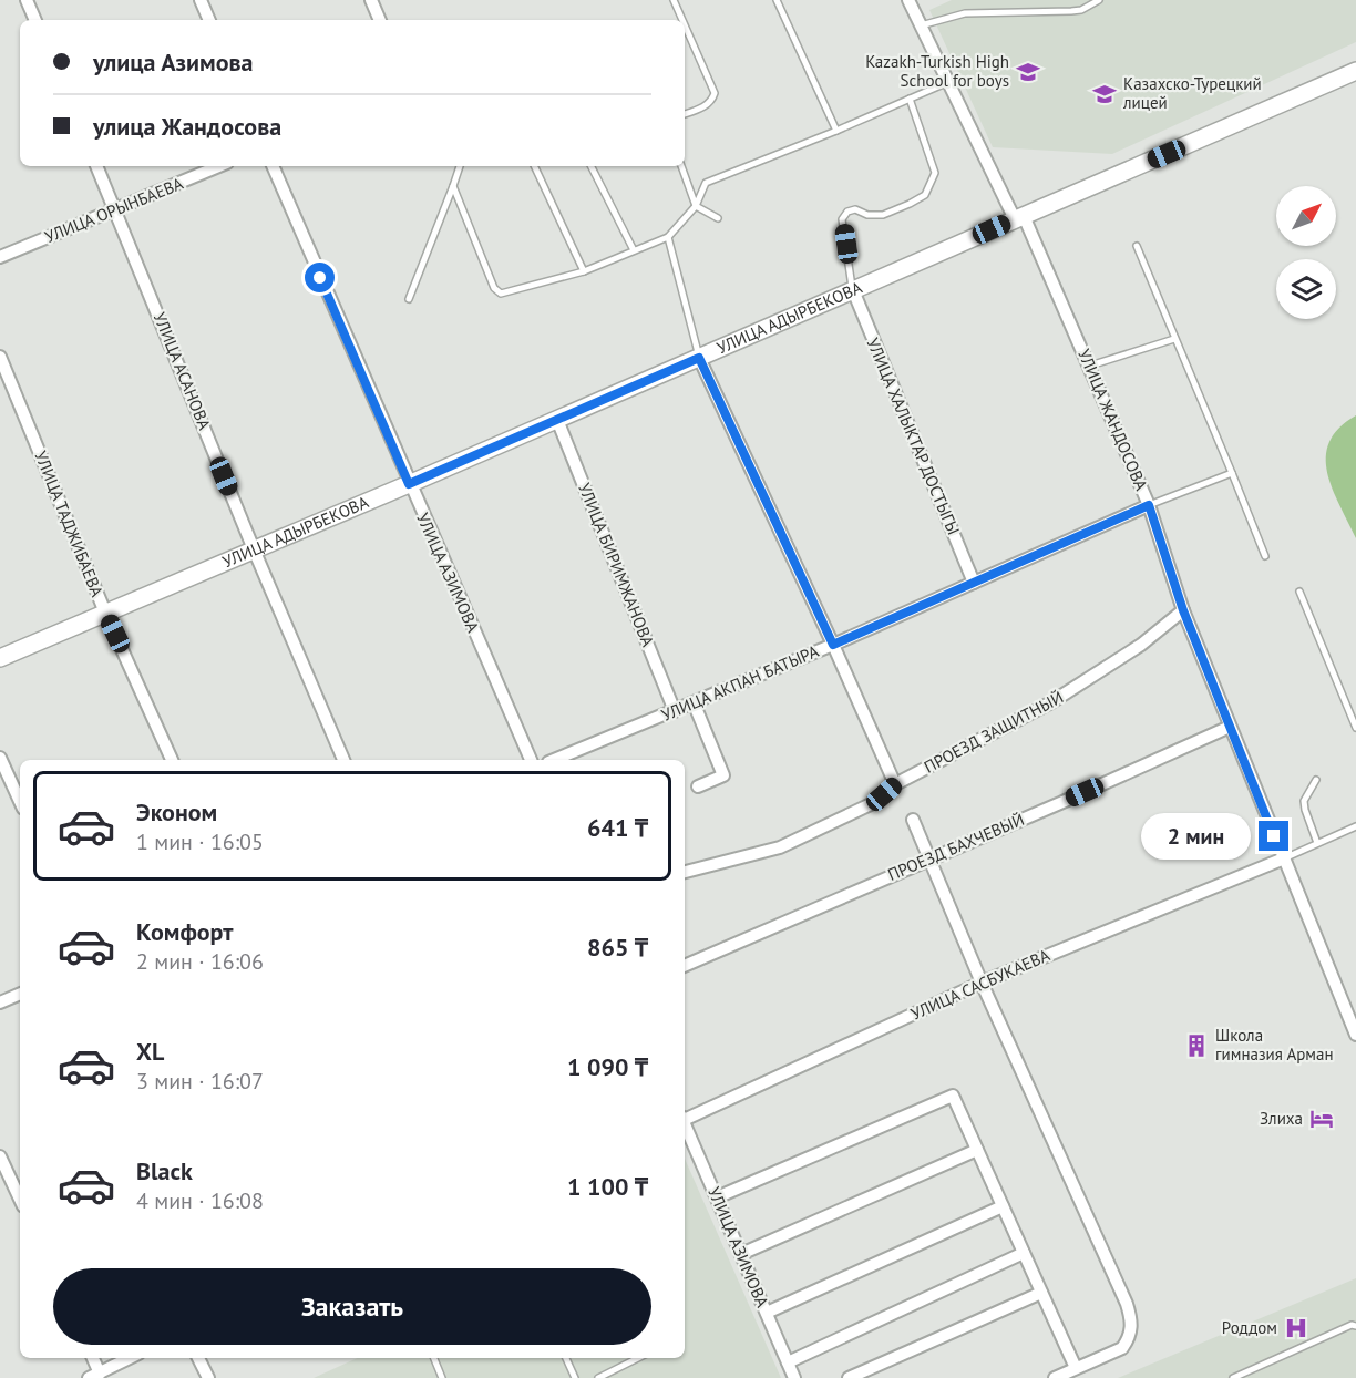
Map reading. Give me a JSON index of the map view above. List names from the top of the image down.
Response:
{
  "streets": {
    "main road": ["УЛИЦА АДЫРБЕКОВА"],
    "street": [
      "УЛИЦА ОРЫНБАЕВА",
      "УЛИЦА АСАНОВА",
      "УЛИЦА ЖАНДОСОВА",
      "УЛИЦА ХАЛЫКТАР ДОСТЫГЫ",
      "УЛИЦА ТАДЖИБАЕВА",
      "УЛИЦА БИРИМЖАНОВА",
      "УЛИЦА АЗИМОВА",
      "УЛИЦА АКПАН БАТЫРА",
      "ПРОЕЗД ЗАЩИТНЫЙ",
      "ПРОЕЗД БАХЧЕВЫЙ",
      "УЛИЦА САСБУКАЕВА"
    ]
  },
  "crossings": [
    ["УЛИЦА ОРЫНБАЕВА", "УЛИЦА АСАНОВА"],
    ["УЛИЦА АДЫРБЕКОВА", "УЛИЦА АСАНОВА"],
    ["УЛИЦА АДЫРБЕКОВА", "УЛИЦА ЖАНДОСОВА"],
    ["УЛИЦА АДЫРБЕКОВА", "УЛИЦА ХАЛЫКТАР ДОСТЫГЫ"],
    ["УЛИЦА АДЫРБЕКОВА", "УЛИЦА ТАДЖИБАЕВА"],
    ["УЛИЦА АДЫРБЕКОВА", "УЛИЦА БИРИМЖАНОВА"],
    ["УЛИЦА АДЫРБЕКОВА", "УЛИЦА АЗИМОВА"],
    ["УЛИЦА ЖАНДОСОВА", "УЛИЦА АКПАН БАТЫРА"],
    ["УЛИЦА ЖАНДОСОВА", "ПРОЕЗД ЗАЩИТНЫЙ"],
    ["УЛИЦА ЖАНДОСОВА", "ПРОЕЗД БАХЧЕВЫЙ"],
    ["УЛИЦА ЖАНДОСОВА", "УЛИЦА САСБУКАЕВА"],
    ["УЛИЦА ХАЛЫКТАР ДОСТЫГЫ", "УЛИЦА АКПАН БАТЫРА"],
    ["УЛИЦА БИРИМЖАНОВА", "УЛИЦА АКПАН БАТЫРА"]
  ],
  "places": {
    "school or university": ["Kazakh-Turkish High School for boys", "Казахско-Турецкий лицей"],
    "building": ["Школа гимназия Арман"],
    "hotel": ["Злиха"],
    "hospital": ["Роддом"]
  },
  "north": "top right",
  "page": {
    "banner": ["улица Азимова", "улица Жандосова"],
    "list": [
      {
        "name": "Эконом",
        "note": "1 мин · 16:05",
        "value": "641 ₸"
      },
      {
        "name": "Комфорт",
        "note": "2 мин · 16:06",
        "value": "865 ₸"
      },
      {
        "name": "XL",
        "note": "3 мин · 16:07",
        "value": "1 090 ₸"
      },
      {
        "name": "Black",
        "note": "4 мин · 16:08",
        "value": "1 100 ₸"
      }
    ],
    "bubble": "2 мин",
    "buttons": "Заказать"
  }
}
